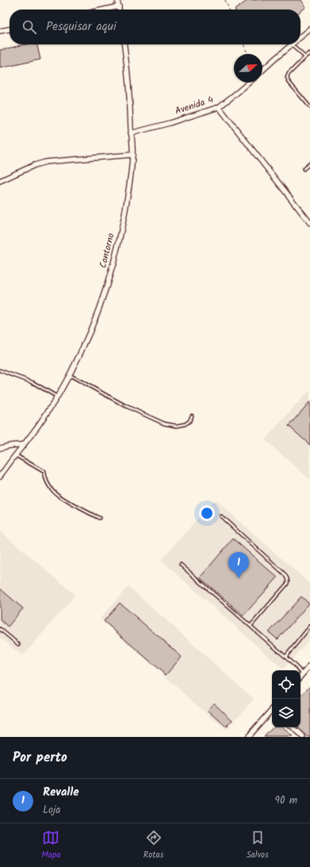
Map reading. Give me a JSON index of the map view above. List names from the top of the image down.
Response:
{
  "streets": {
    "street": ["Avenida 4", "Contorno"]
  },
  "crossings": [
    ["Avenida 4", "Contorno"]
  ],
  "north": "top right",
  "page": {
    "search": "Pesquisar aqui",
    "pins": "1",
    "heading": "Por perto",
    "list": [
      {
        "mark": "1",
        "name": "Revalle",
        "note": "Loja",
        "value": "90 m"
      }
    ],
    "nav": ["Mapa", "Rotas", "Salvos"]
  }
}
